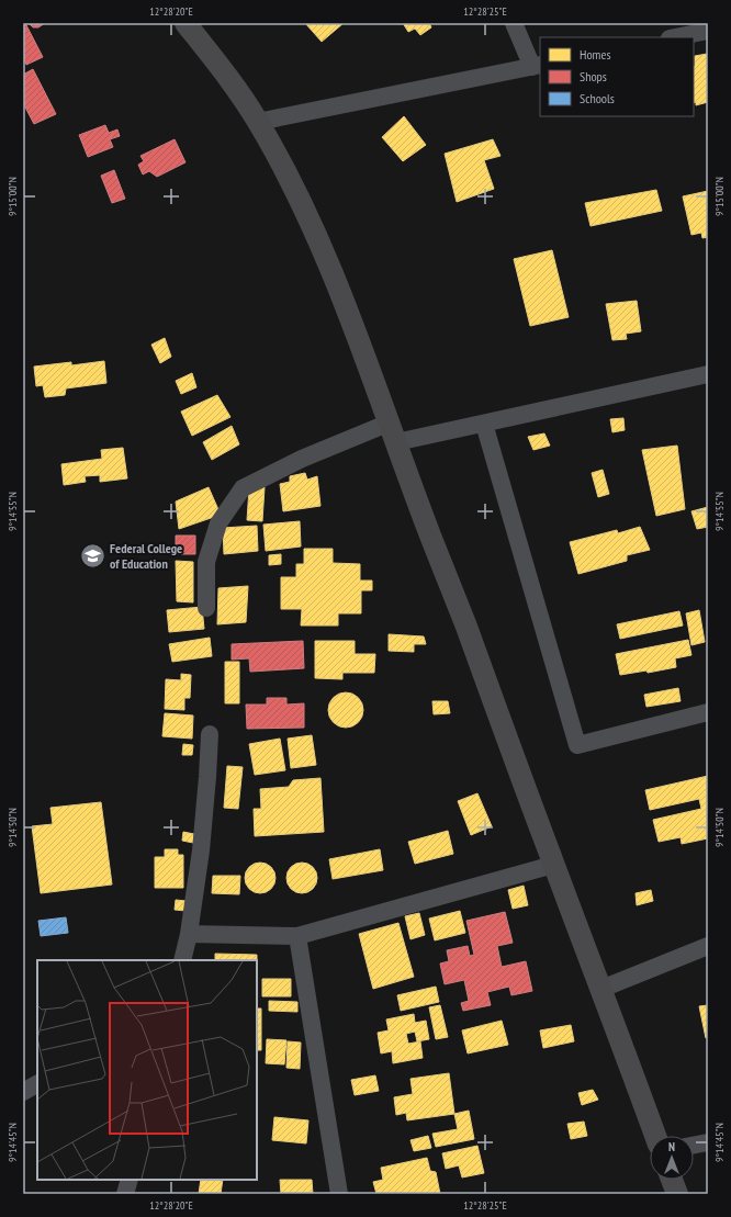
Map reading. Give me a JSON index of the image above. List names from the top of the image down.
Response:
{
  "places": {
    "school or university": ["Federal College of Education"]
  },
  "legend": ["Homes", "Shops", "Schools"],
  "north": "top",
  "coordinates": [
    "12°28'20\"E",
    "12°28'25\"E",
    "9°15'00\"N",
    "9°14'55\"N",
    "9°14'50\"N",
    "9°14'45\"N"
  ]
}
